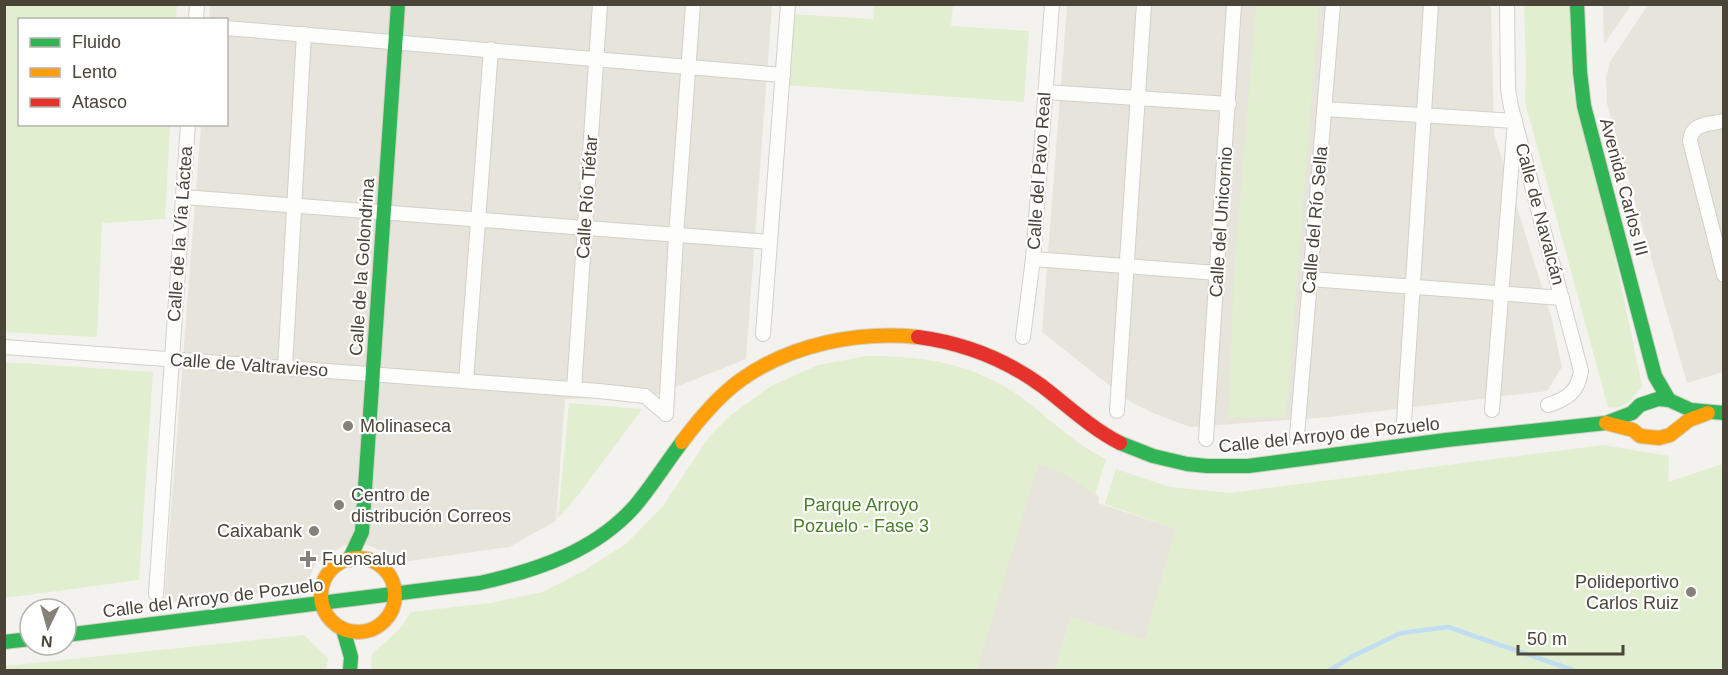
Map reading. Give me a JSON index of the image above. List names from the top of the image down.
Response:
{
  "streets": {
    "main road": ["Avenida Carlos III", "Calle de la Golondrina", "Calle del Arroyo de Pozuelo"],
    "street": [
      "Calle del Pavo Real",
      "Calle Río Tiétar",
      "Calle de Navalcán",
      "Calle del Río Sella",
      "Calle del Unicornio",
      "Calle de la Vía Láctea",
      "Calle de Valtravieso"
    ]
  },
  "crossings": [
    ["Calle Río Tiétar", "Calle de Valtravieso"],
    ["Calle de la Vía Láctea", "Calle de Valtravieso"],
    ["Calle de la Golondrina", "Calle de Valtravieso"]
  ],
  "parks": ["Parque Arroyo Pozuelo - Fase 3"],
  "places": {
    "other": [
      "Molinaseca",
      "Centro de distribución Correos",
      "Caixabank",
      "Polideportivo Carlos Ruiz"
    ],
    "health": ["Fuensalud"]
  },
  "legend": ["Fluido", "Lento", "Atasco"],
  "scale_bar": "50 m",
  "north": "bottom"
}
